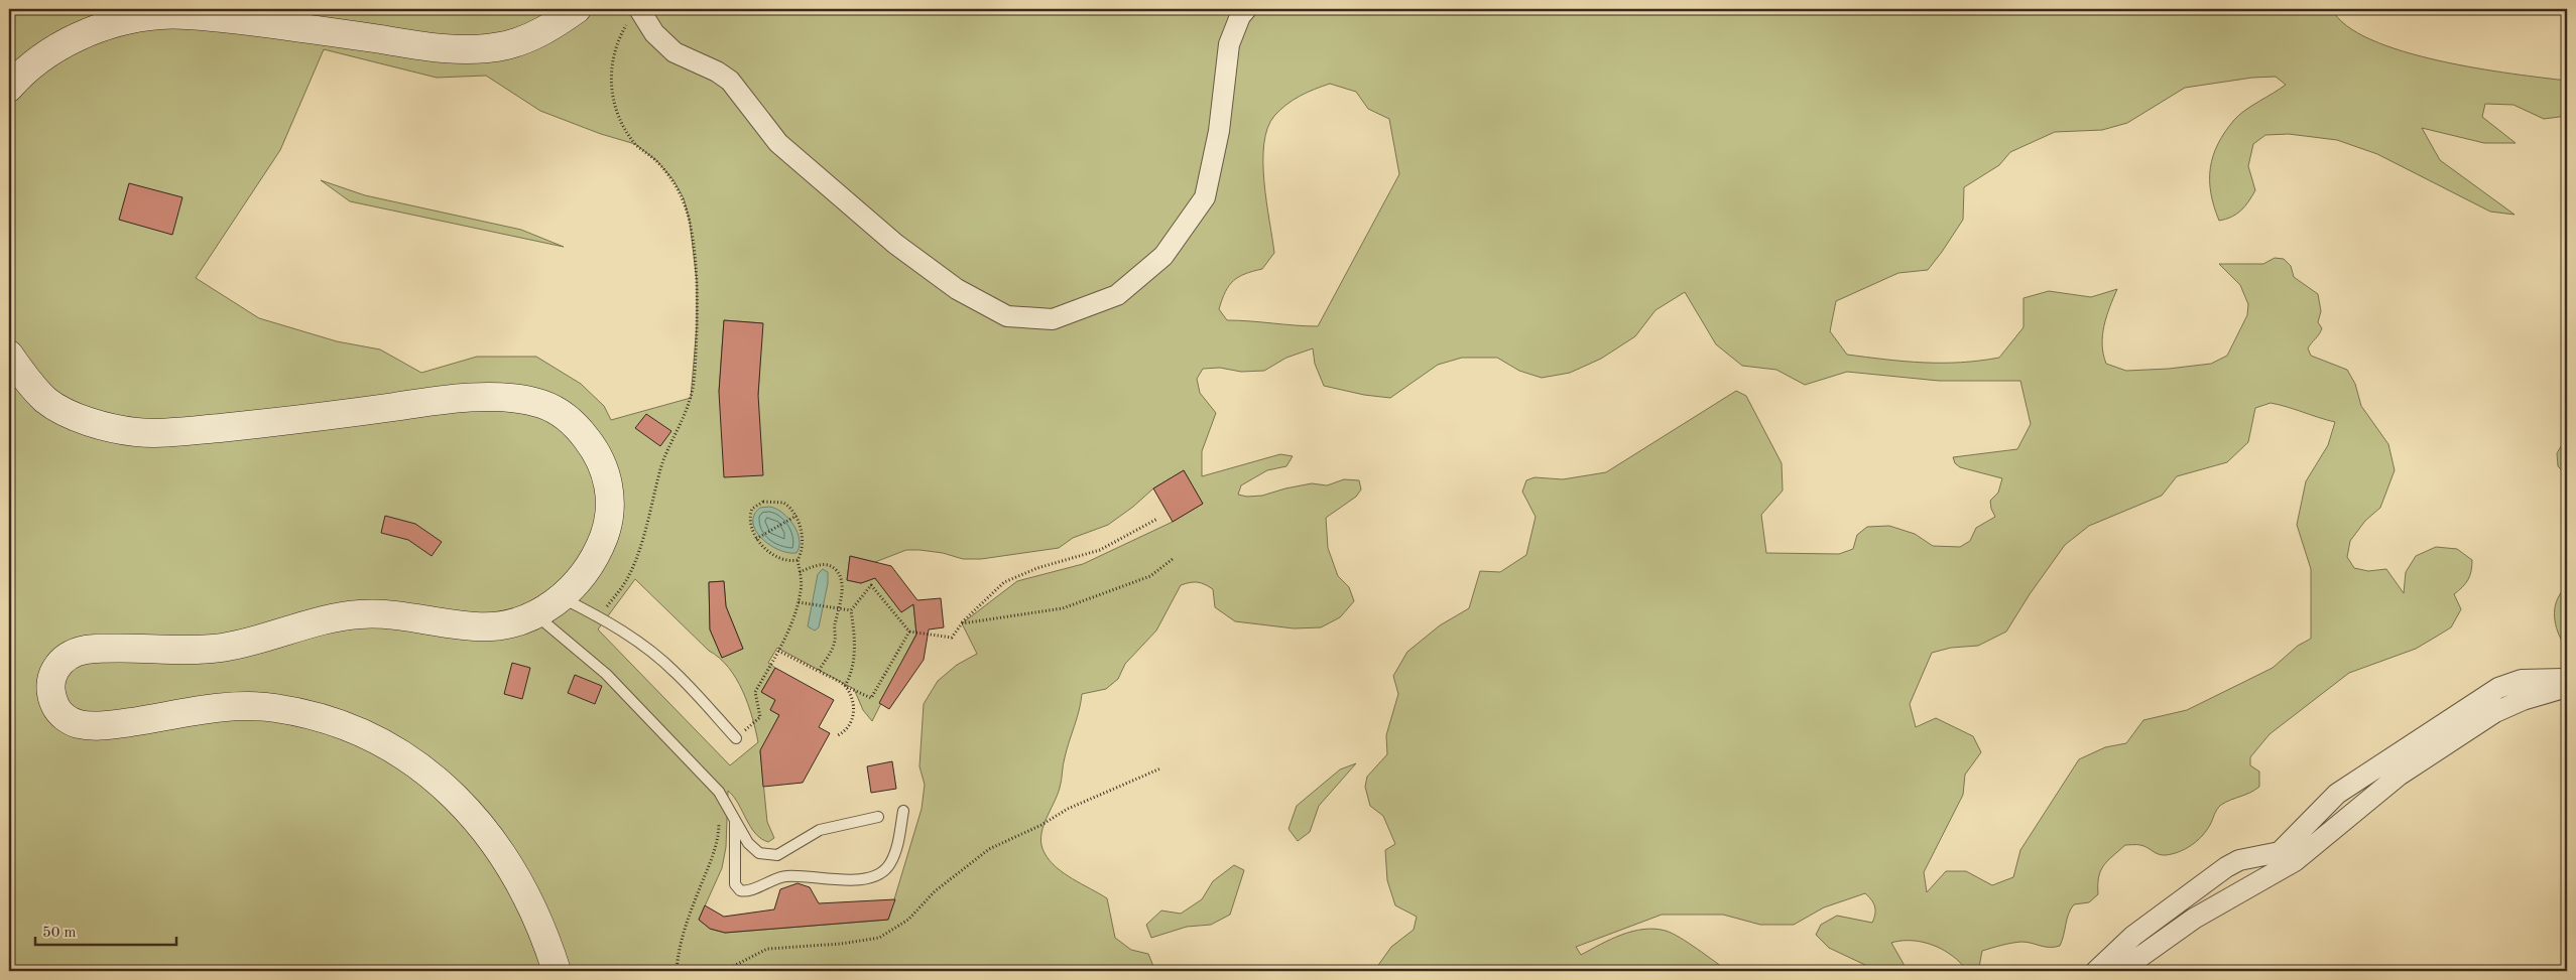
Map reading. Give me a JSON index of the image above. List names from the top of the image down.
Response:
{
  "scale_bar": "50 m"
}
